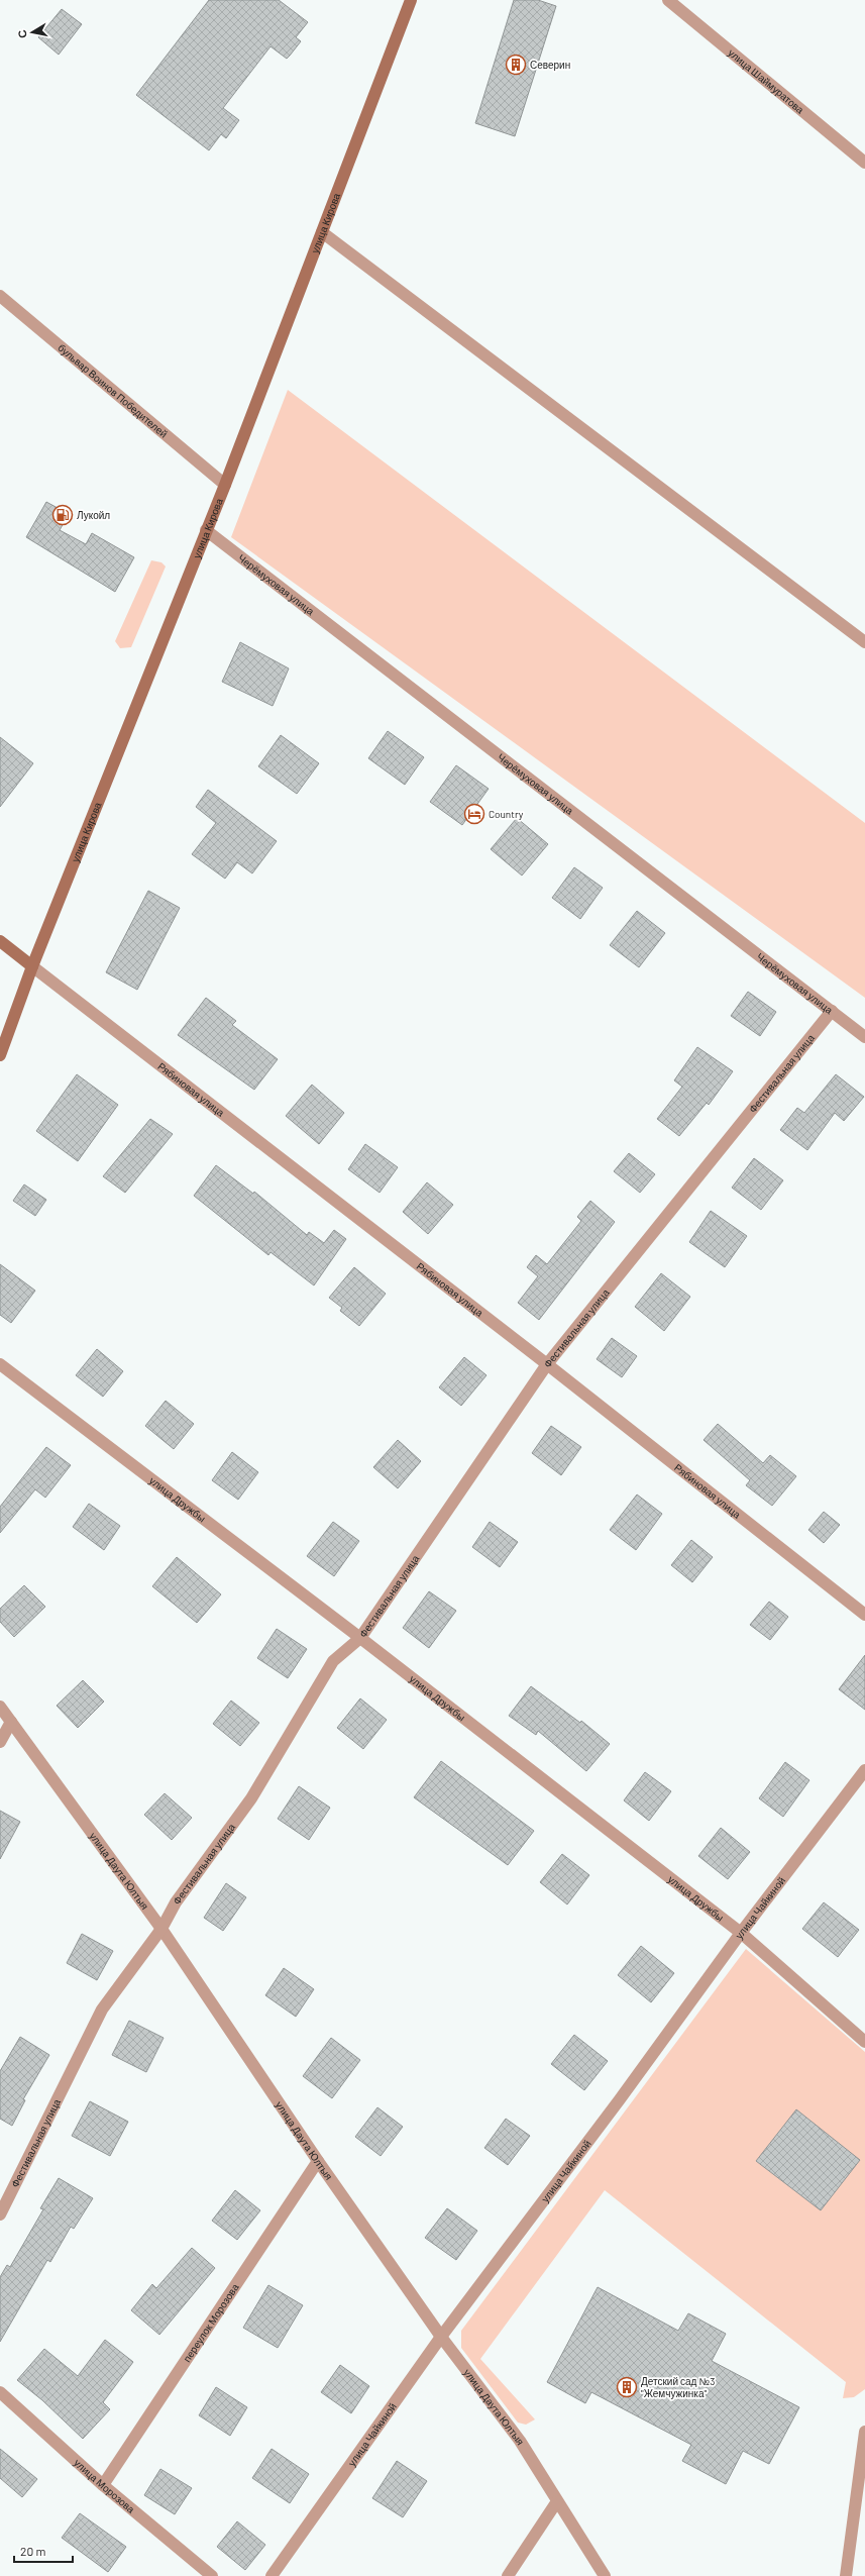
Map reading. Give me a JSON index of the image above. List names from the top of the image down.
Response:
{
  "streets": {
    "main road": ["улица Кирова"],
    "street": [
      "улица Шаймуратова",
      "бульвар Воинов Победителей",
      "Черёмуховая улица",
      "Фестивальная улица",
      "Рябиновая улица",
      "улица Дружбы",
      "улица Даута Юлтыя",
      "улица Чайкиной",
      "переулок Морозова",
      "улица Морозова"
    ]
  },
  "crossings": [
    ["улица Кирова", "бульвар Воинов Победителей"],
    ["улица Кирова", "Черёмуховая улица"],
    ["улица Кирова", "Рябиновая улица"],
    ["Черёмуховая улица", "Фестивальная улица"],
    ["Фестивальная улица", "Рябиновая улица"],
    ["Фестивальная улица", "улица Дружбы"],
    ["Фестивальная улица", "улица Даута Юлтыя"],
    ["улица Дружбы", "улица Чайкиной"],
    ["улица Даута Юлтыя", "улица Чайкиной"],
    ["улица Даута Юлтыя", "переулок Морозова"],
    ["переулок Морозова", "улица Морозова"]
  ],
  "places": {
    "building": ["Северин", "Детский сад №3 \"Жемчужинка\""],
    "fuel station": ["Лукойл"],
    "hotel": ["Country"]
  },
  "scale_bar": "20 m",
  "north": "left"
}
